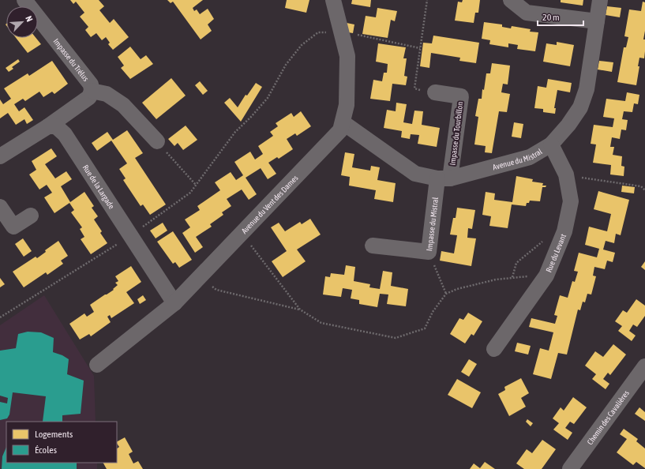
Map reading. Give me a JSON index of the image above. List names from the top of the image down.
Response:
{
  "streets": {
    "street": [
      "Impasse du Trélus",
      "Impasse du Tourbillon",
      "Avenue du Mistral",
      "Rue de la Largade",
      "Avenue du Vent des Dames",
      "Impasse du Mistral",
      "Rue du Levant",
      "Chemin des Cavalières"
    ]
  },
  "crossings": [
    ["Impasse du Trélus", "Rue de la Largade"],
    ["Impasse du Tourbillon", "Avenue du Mistral"],
    ["Impasse du Tourbillon", "Impasse du Mistral"],
    ["Avenue du Mistral", "Avenue du Vent des Dames"],
    ["Avenue du Mistral", "Impasse du Mistral"],
    ["Avenue du Mistral", "Rue du Levant"],
    ["Rue de la Largade", "Avenue du Vent des Dames"]
  ],
  "legend": ["Logements", "Écoles"],
  "scale_bar": "20 m",
  "north": "top right"
}
